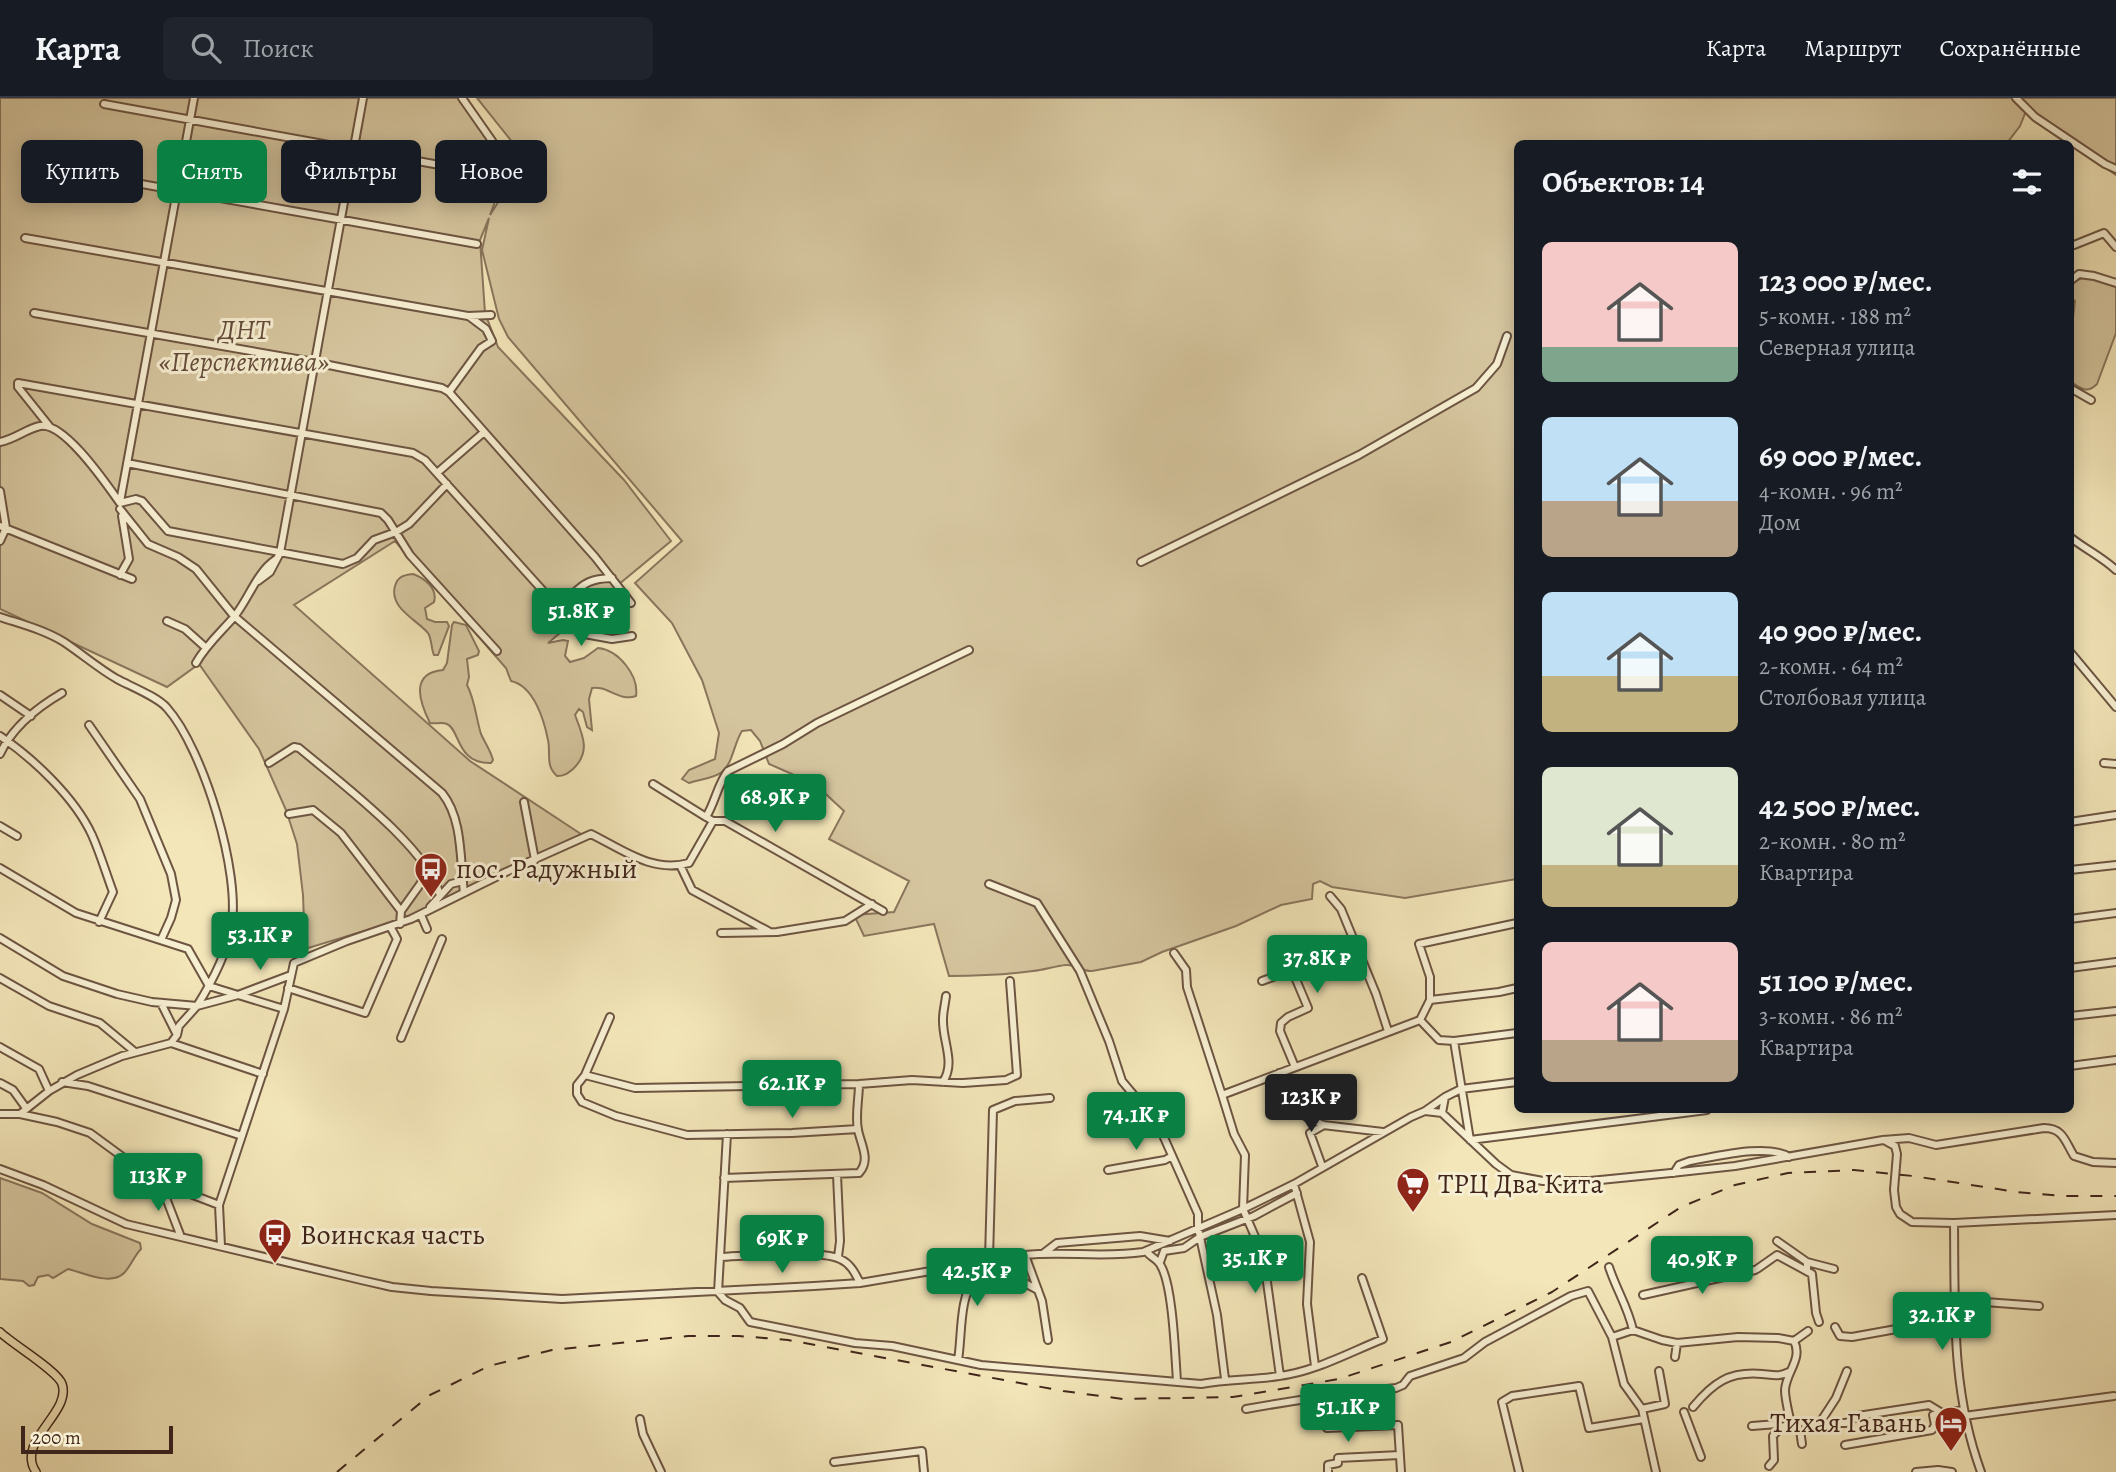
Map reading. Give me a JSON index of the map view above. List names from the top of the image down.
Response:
{
  "parks": ["ДНТ «Перспектива»"],
  "places": {
    "bus stop": ["пос. Радужный", "Воинская часть"],
    "supermarket": ["ТРЦ Два Кита"],
    "hotel": ["Тихая Гавань"]
  },
  "scale_bar": "200 m",
  "page": {
    "header": "Карта",
    "search": "Поиск",
    "nav": ["Карта", "Маршрут", "Сохранённые"],
    "chip": [
      "Купить",
      "Снять",
      "Фильтры",
      "Новое"
    ],
    "heading": "Объектов: 14",
    "list": [
      {
        "name": "123 000 ₽/мес.",
        "note": "5-комн. · 188 m² · Северная улица"
      },
      {
        "name": "69 000 ₽/мес.",
        "note": "4-комн. · 96 m² · Дом"
      },
      {
        "name": "40 900 ₽/мес.",
        "note": "2-комн. · 64 m² · Столбовая улица"
      },
      {
        "name": "42 500 ₽/мес.",
        "note": "2-комн. · 80 m² · Квартира"
      },
      {
        "name": "51 100 ₽/мес.",
        "note": "3-комн. · 86 m² · Квартира"
      }
    ],
    "price": [
      "51.8K ₽",
      "68.9K ₽",
      "53.1K ₽",
      "37.8K ₽",
      "62.1K ₽",
      "123K ₽",
      "74.1K ₽",
      "113K ₽",
      "69K ₽",
      "35.1K ₽",
      "40.9K ₽",
      "42.5K ₽",
      "32.1K ₽",
      "51.1K ₽"
    ],
    "scale": "200 m"
  }
}
